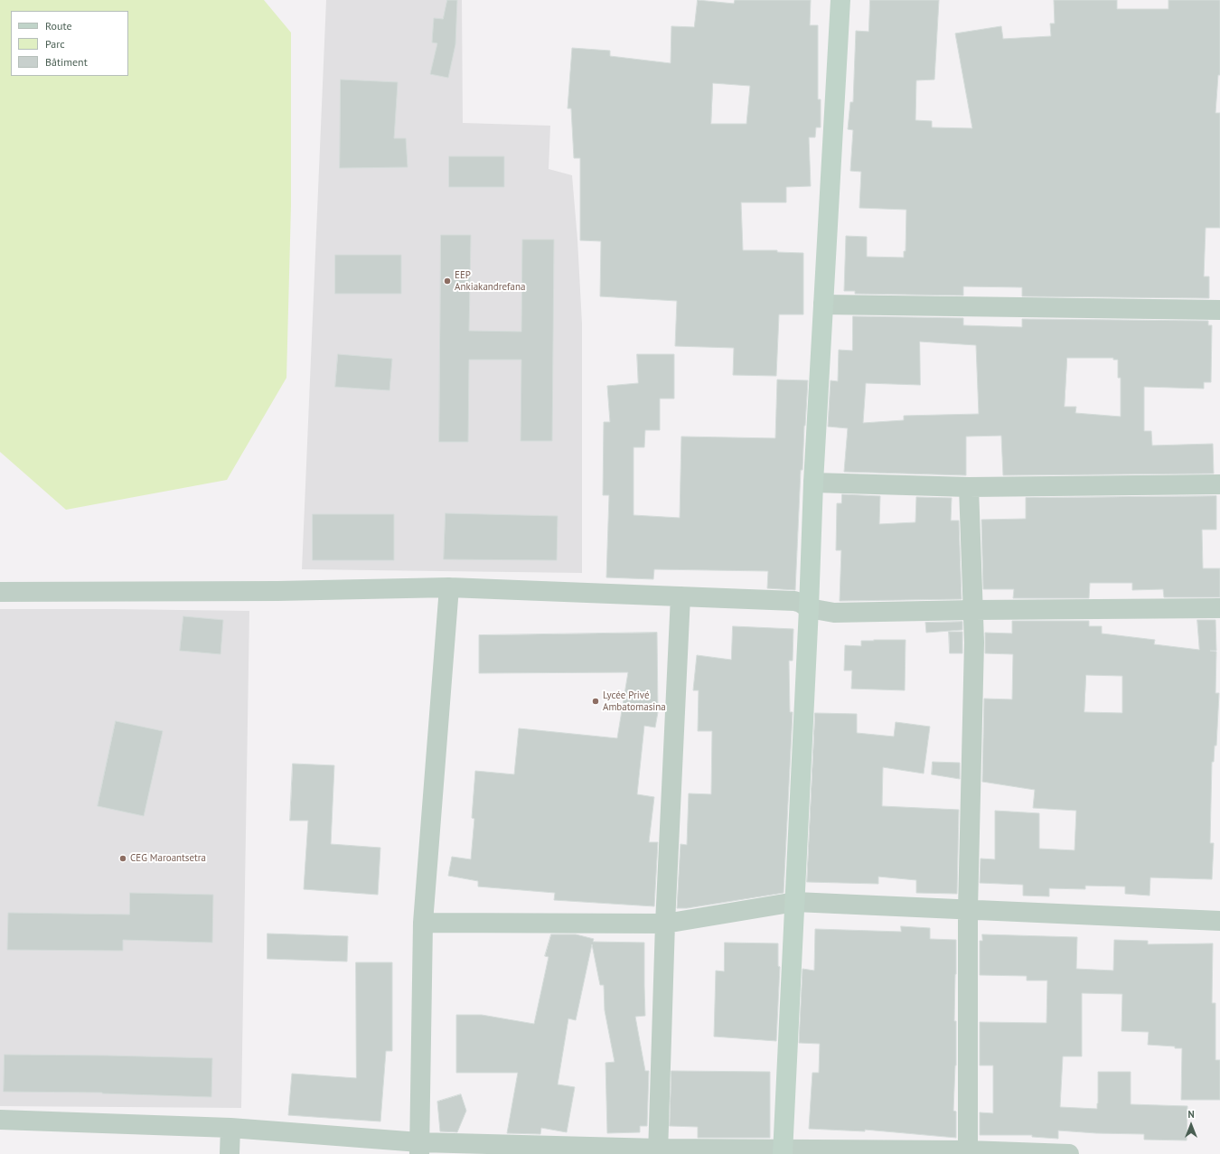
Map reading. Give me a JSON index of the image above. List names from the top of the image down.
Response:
{
  "places": ["EEP Ankiakandrefana", "Lycée Privé Ambatomasina", "CEG Maroantsetra"],
  "legend": ["Route", "Parc", "Bâtiment"],
  "north": "top"
}
